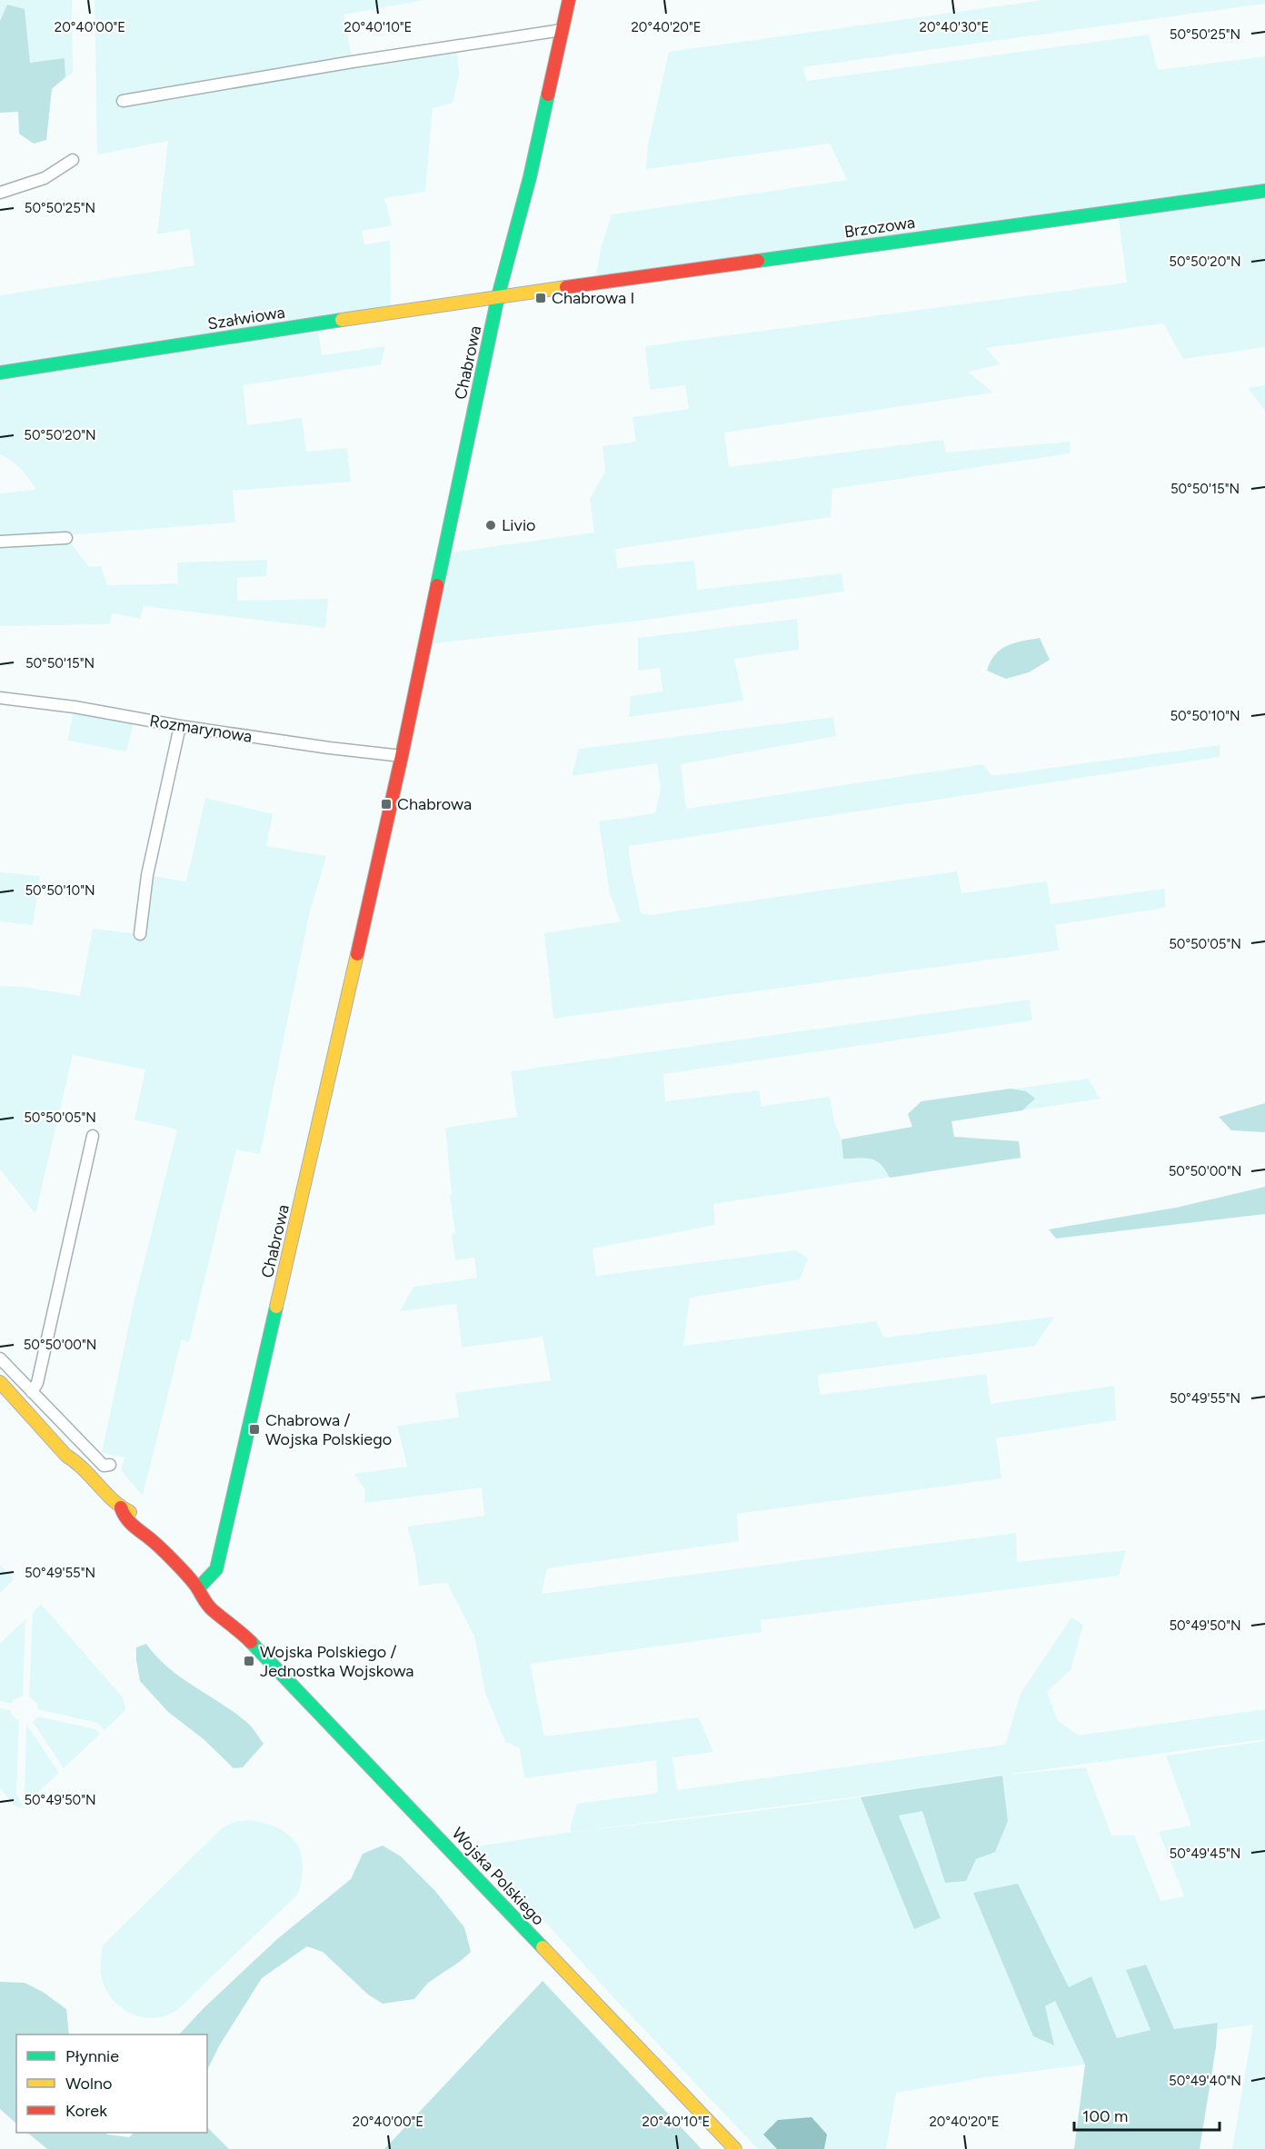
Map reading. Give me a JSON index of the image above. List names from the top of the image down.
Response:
{
  "streets": {
    "street": [
      "Brzozowa",
      "Szałwiowa",
      "Chabrowa",
      "Rozmarynowa",
      "Wojska Polskiego"
    ]
  },
  "crossings": [
    ["Brzozowa", "Szałwiowa"],
    ["Brzozowa", "Chabrowa"],
    ["Szałwiowa", "Chabrowa"],
    ["Chabrowa", "Rozmarynowa"],
    ["Chabrowa", "Wojska Polskiego"]
  ],
  "places": {
    "transit": [
      "Chabrowa I",
      "Chabrowa",
      "Chabrowa / Wojska Polskiego",
      "Wojska Polskiego / Jednostka Wojskowa"
    ],
    "other": ["Livio"]
  },
  "legend": ["Płynnie", "Wolno", "Korek"],
  "scale_bar": "100 m",
  "coordinates": [
    "20°40'00\"E",
    "20°40'10\"E",
    "20°40'20\"E",
    "20°40'30\"E",
    "50°50'25\"N",
    "50°50'20\"N",
    "50°50'15\"N",
    "50°50'10\"N",
    "50°50'05\"N",
    "50°50'00\"N",
    "50°49'55\"N",
    "50°49'50\"N",
    "50°49'45\"N",
    "50°49'40\"N"
  ]
}
